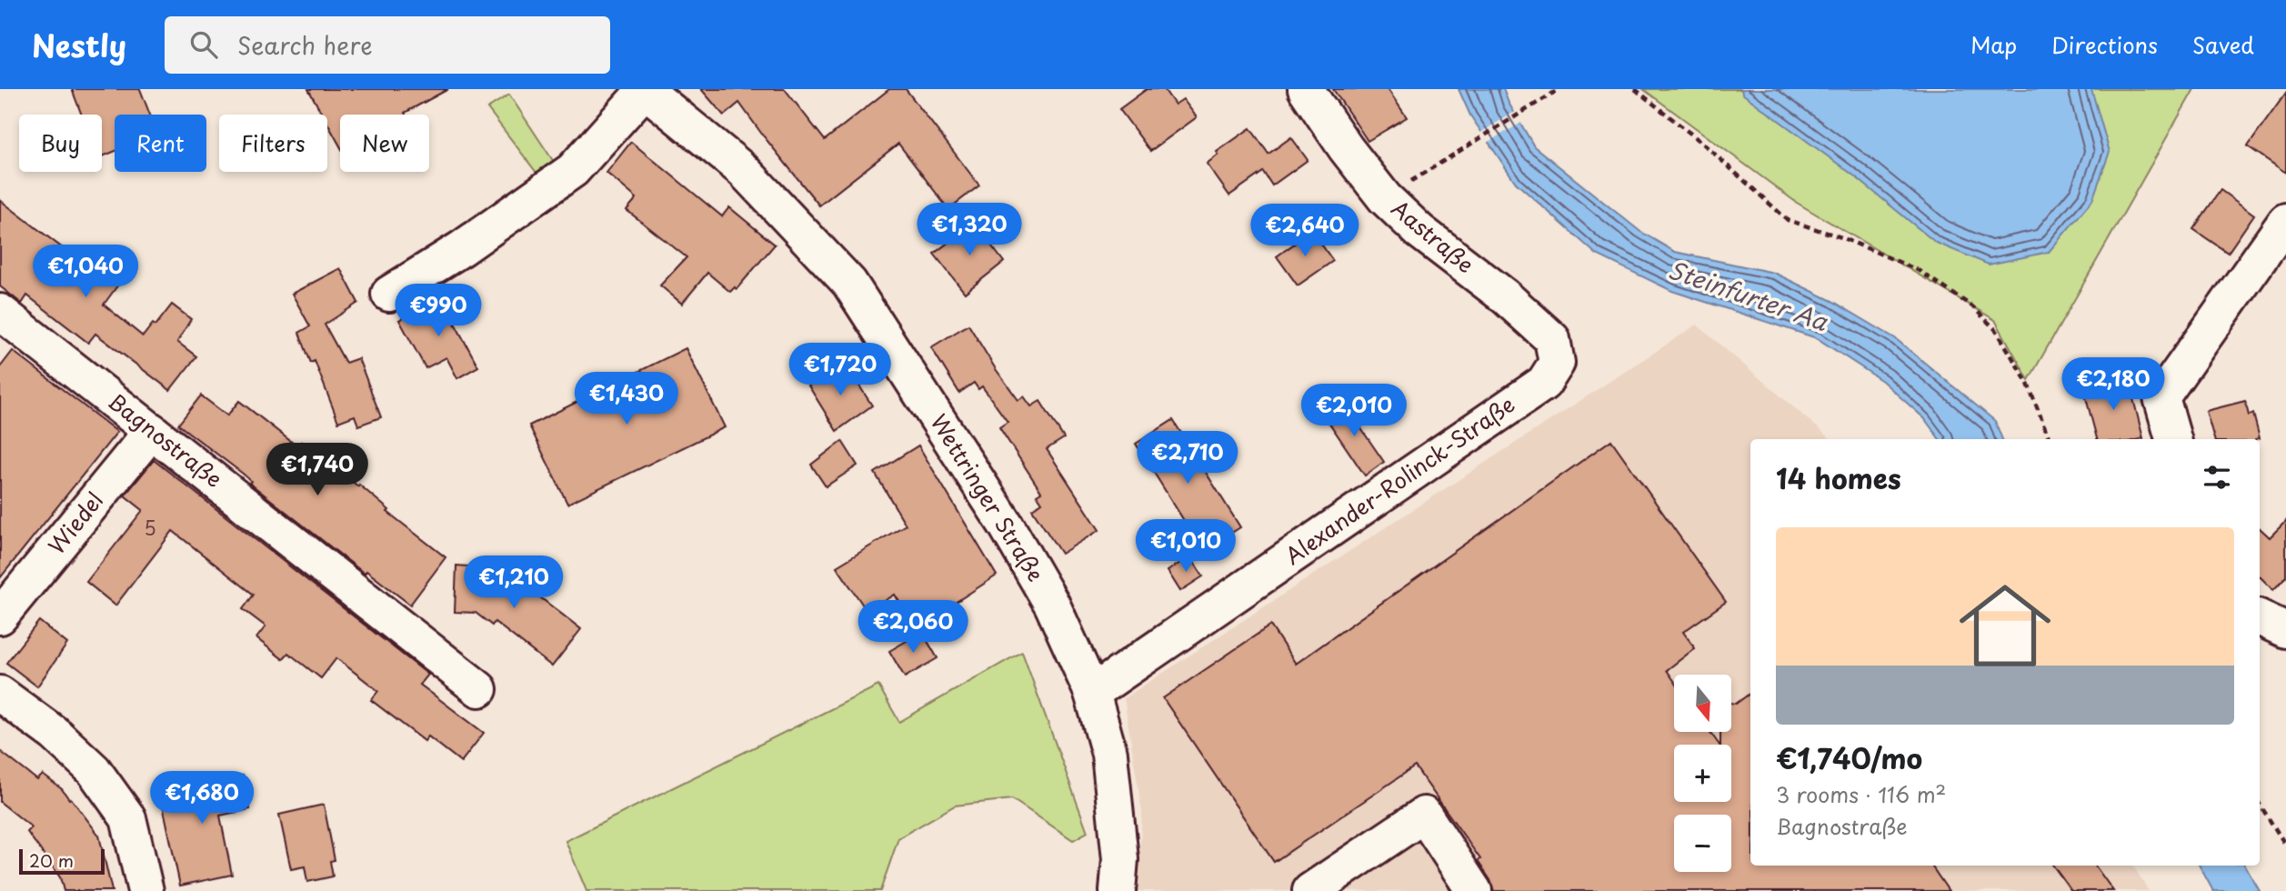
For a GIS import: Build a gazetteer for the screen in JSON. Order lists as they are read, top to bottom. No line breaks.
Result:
{"streets":{"street":["Aastraße","Bagnostraße","Alexander-Rolinck-Straße","Wettringer Straße","Wiedel"]},"crossings":[["Aastraße","Alexander-Rolinck-Straße"],["Bagnostraße","Wiedel"],["Alexander-Rolinck-Straße","Wettringer Straße"]],"water":["Steinfurter Aa"],"house_numbers":["5"],"scale_bar":"20 m","north":"bottom","page":{"header":"Nestly","search":"Search here","nav":["Map","Directions","Saved"],"chip":["Buy","Rent","Filters","New"],"price":["€1,320","€2,640","€1,040","€990","€1,720","€2,180","€1,430","€2,010","€2,710","€1,740","€1,010","€1,210","€2,060","€1,680"],"heading":"14 homes","list":[{"name":"€1,740/mo","note":"3 rooms · 116 m² · Bagnostraße"}],"map_buttons":["+","−"],"scale":"20 m"}}
